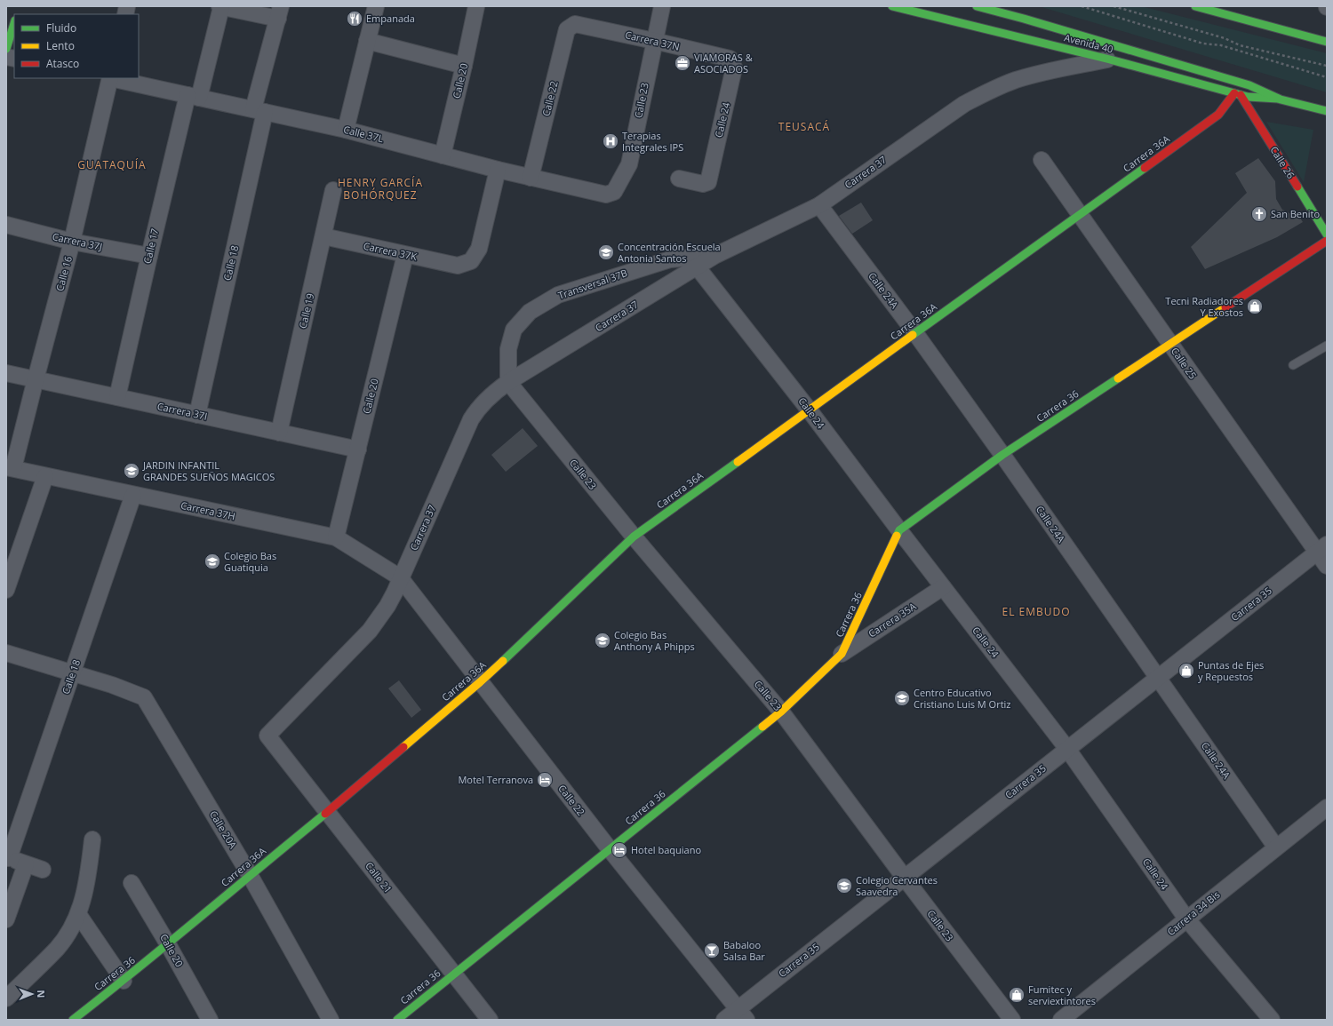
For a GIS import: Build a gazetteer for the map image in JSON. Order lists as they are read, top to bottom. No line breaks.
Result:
{"streets":{"main road":["Avenida 40","Carrera 36A","Calle 26","Carrera 36"],"street":["Carrera 37N","Calle 20","Calle 22","Calle 23","Calle 24","Calle 37L","Carrera 37","Carrera 37J","Calle 17","Carrera 37K","Calle 18","Calle 16","Transversal 37B","Calle 24A","Calle 19","Calle 25","Carrera 37I","Carrera 37H","Carrera 35","Carrera 35A","Calle 20A","Calle 21","Carrera 34 Bis"]},"crossings":[["Carrera 37N","Calle 22"],["Carrera 37N","Calle 23"],["Carrera 37N","Calle 24"],["Avenida 40","Carrera 36A"],["Avenida 40","Calle 26"],["Avenida 40","Carrera 37"],["Calle 20","Calle 37L"],["Calle 20","Carrera 36A"],["Calle 20","Carrera 37K"],["Calle 20","Carrera 36"],["Calle 20","Carrera 37I"],["Calle 20","Carrera 37H"],["Calle 22","Calle 37L"],["Calle 22","Carrera 36A"],["Calle 22","Carrera 37"],["Calle 22","Carrera 36"],["Calle 22","Carrera 37H"],["Calle 22","Carrera 35"],["Calle 23","Calle 37L"],["Calle 23","Carrera 36A"],["Calle 23","Carrera 37"],["Calle 23","Transversal 37B"],["Calle 23","Carrera 36"],["Calle 23","Carrera 35"],["Calle 24","Carrera 36A"],["Calle 24","Carrera 37"],["Calle 24","Carrera 36"],["Calle 24","Carrera 35"],["Calle 24","Carrera 35A"],["Calle 24","Carrera 34 Bis"],["Calle 37L","Calle 17"],["Calle 37L","Carrera 37K"],["Calle 37L","Calle 18"],["Calle 37L","Calle 16"],["Carrera 36A","Calle 26"],["Carrera 36A","Calle 24A"],["Carrera 36A","Calle 25"],["Carrera 36A","Carrera 36"],["Carrera 36A","Calle 20A"],["Carrera 36A","Calle 21"],["Carrera 37","Transversal 37B"],["Carrera 37","Calle 24A"],["Carrera 37","Carrera 37H"],["Carrera 37","Calle 21"],["Carrera 37J","Calle 17"],["Carrera 37J","Calle 16"],["Calle 17","Carrera 37I"],["Carrera 37K","Calle 19"],["Calle 18","Carrera 37I"],["Calle 18","Carrera 37H"],["Calle 18","Calle 20A"],["Calle 16","Carrera 37I"],["Calle 16","Carrera 37H"],["Calle 24A","Carrera 36"],["Calle 24A","Carrera 35"],["Calle 24A","Carrera 34 Bis"],["Calle 19","Carrera 37I"],["Calle 25","Carrera 36"],["Calle 25","Carrera 35"],["Carrera 36","Carrera 35A"],["Carrera 36","Calle 21"]],"districts":["TEUSACÁ","GUATAQUÍA","HENRY GARCÍA BOHÓRQUEZ","EL EMBUDO"],"places":{"restaurant":["Empanada"],"office":["VIAMORAS & ASOCIADOS"],"hospital":["Terapias Integrales IPS"],"church":["San Benito"],"school or university":["Concentración Escuela Antonia Santos","JARDIN INFANTIL GRANDES SUEÑOS MAGICOS","Colegio Bas Guatiquia","Colegio Bas Anthony A Phipps","Centro Educativo Cristiano Luis M Ortiz","Colegio Cervantes Saavedra"],"shop":["Tecni Radiadores Y Exostos","Puntas de Ejes y Repuestos","Fumitec y serviextintores"],"hotel":["Motel Terranova","Hotel baquiano"],"bar":["Babaloo Salsa Bar"]},"legend":["Fluido","Lento","Atasco"],"north":"right"}
